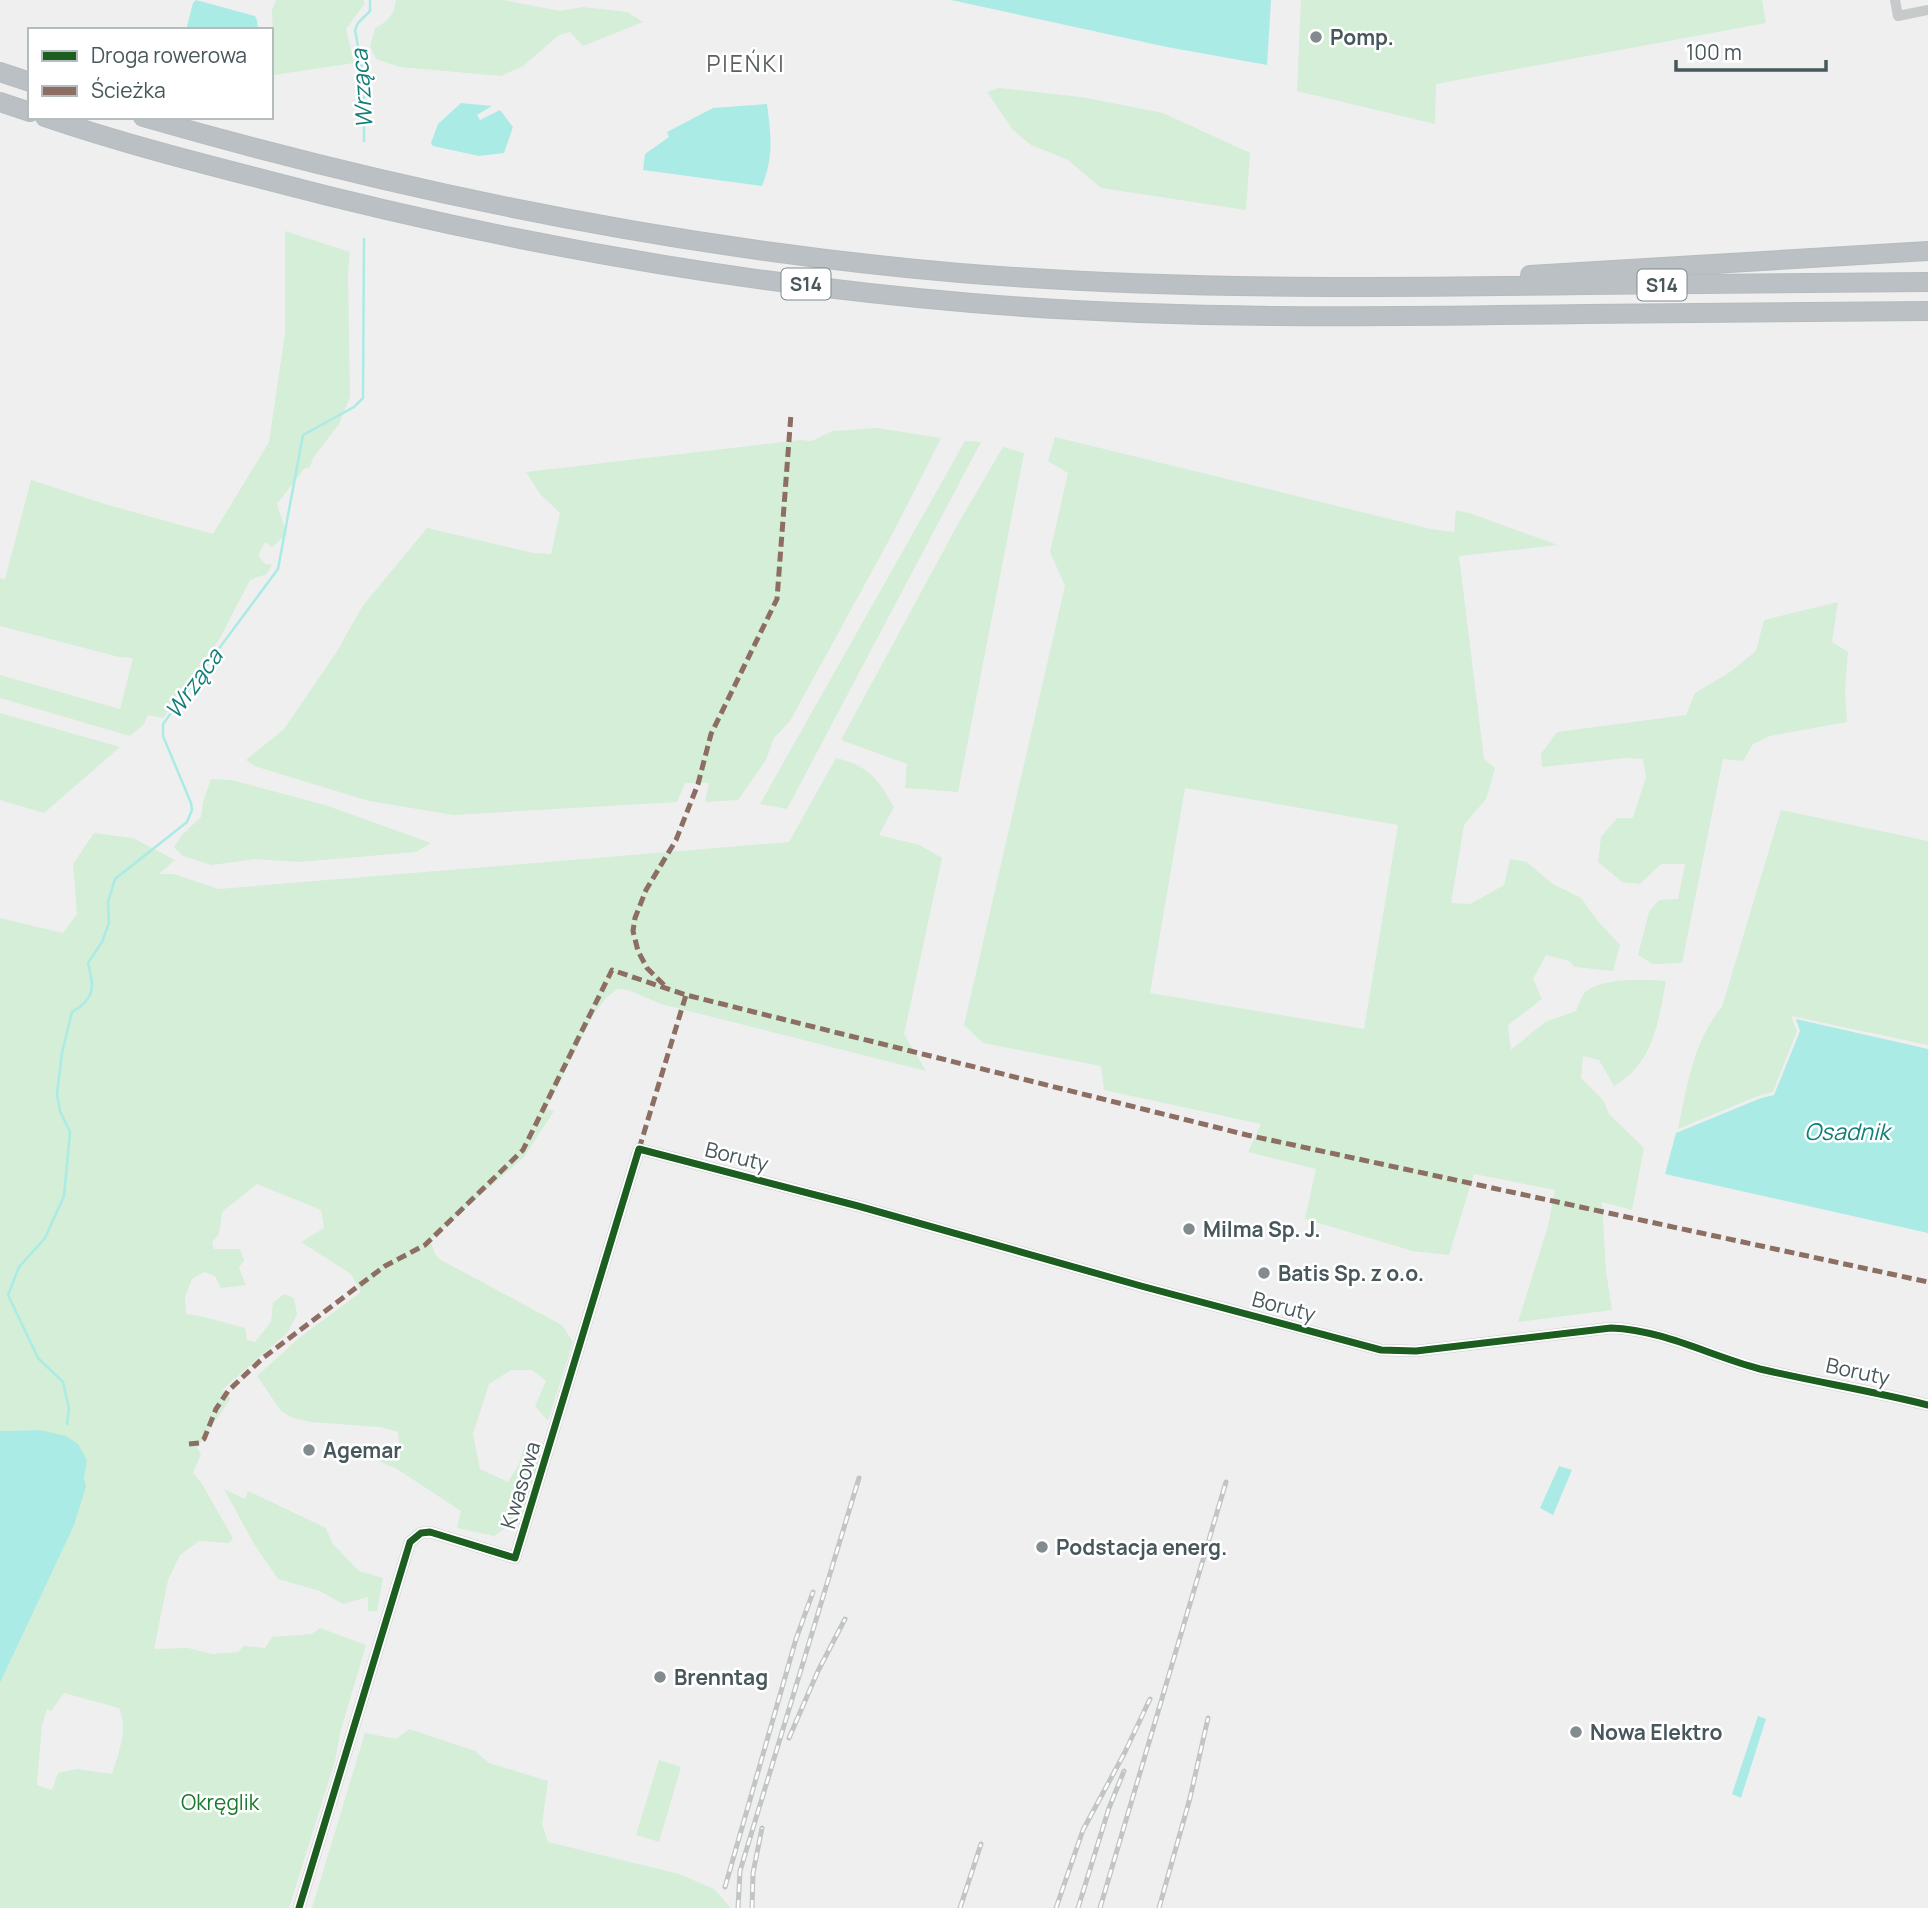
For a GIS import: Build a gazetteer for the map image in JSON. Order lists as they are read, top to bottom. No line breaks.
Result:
{"streets":{"highway":["S14"],"street":["Boruty","Kwasowa"]},"crossings":[["Boruty","Kwasowa"]],"districts":["PIEŃKI"],"water":["Wrząca","Osadnik"],"parks":["Okręglik"],"places":["Pomp.","Milma Sp. J.","Batis Sp. z o.o.","Agemar","Podstacja energ.","Brenntag","Nowa Elektro"],"legend":["Droga rowerowa","Ścieżka"],"scale_bar":"100 m"}
